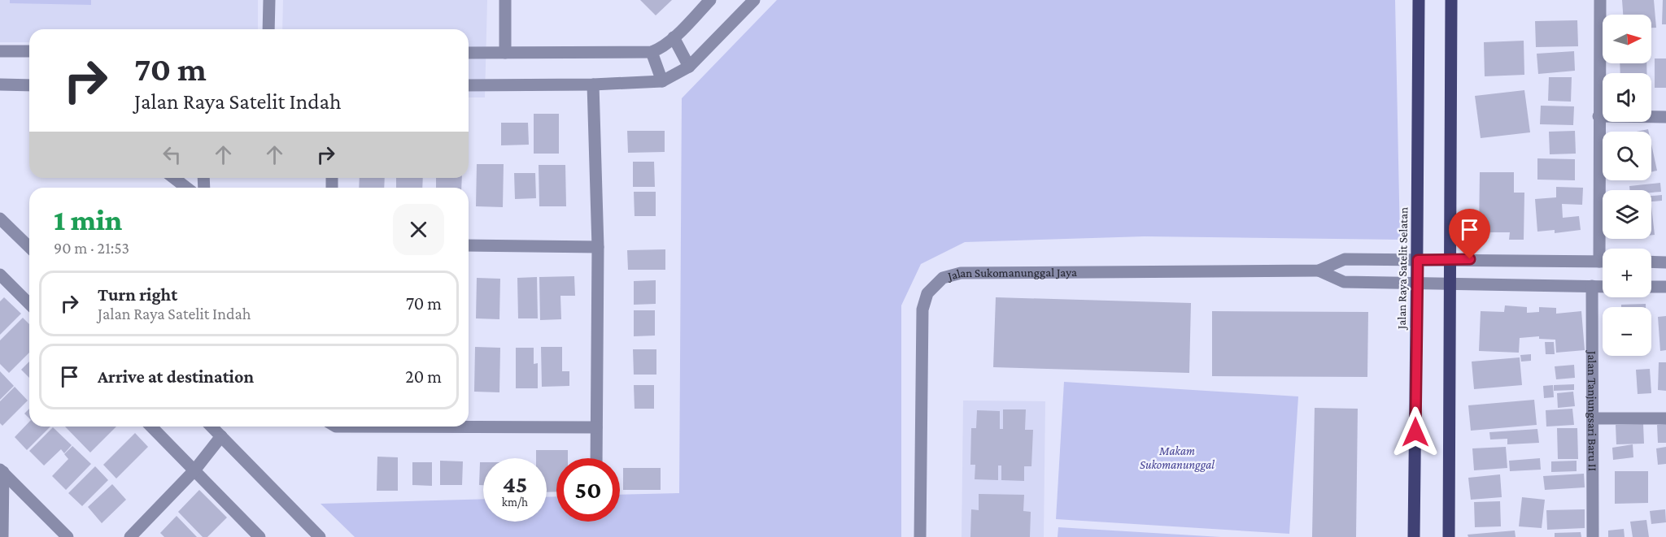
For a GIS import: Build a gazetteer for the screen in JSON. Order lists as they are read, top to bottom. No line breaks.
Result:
{"streets":{"main road":["Jalan Raya Satelit Selatan"],"street":["Jalan Sukomanunggal Jaya","Jalan Tanjungsari Baru II"]},"crossings":[["Jalan Raya Satelit Selatan","Jalan Sukomanunggal Jaya"],["Jalan Sukomanunggal Jaya","Jalan Tanjungsari Baru II"]],"parks":["Makam Sukomanunggal"],"north":"right","page":{"map_buttons":["+","−"],"turn":["70 m","Jalan Raya Satelit Indah"],"heading":["1 min","90 m · 21:53"],"list":[{"name":"Turn right","note":"Jalan Raya Satelit Indah","value":"70 m"},{"name":"Arrive at destination","value":"20 m"}],"speed":"45 km/h","limit":"50"}}
